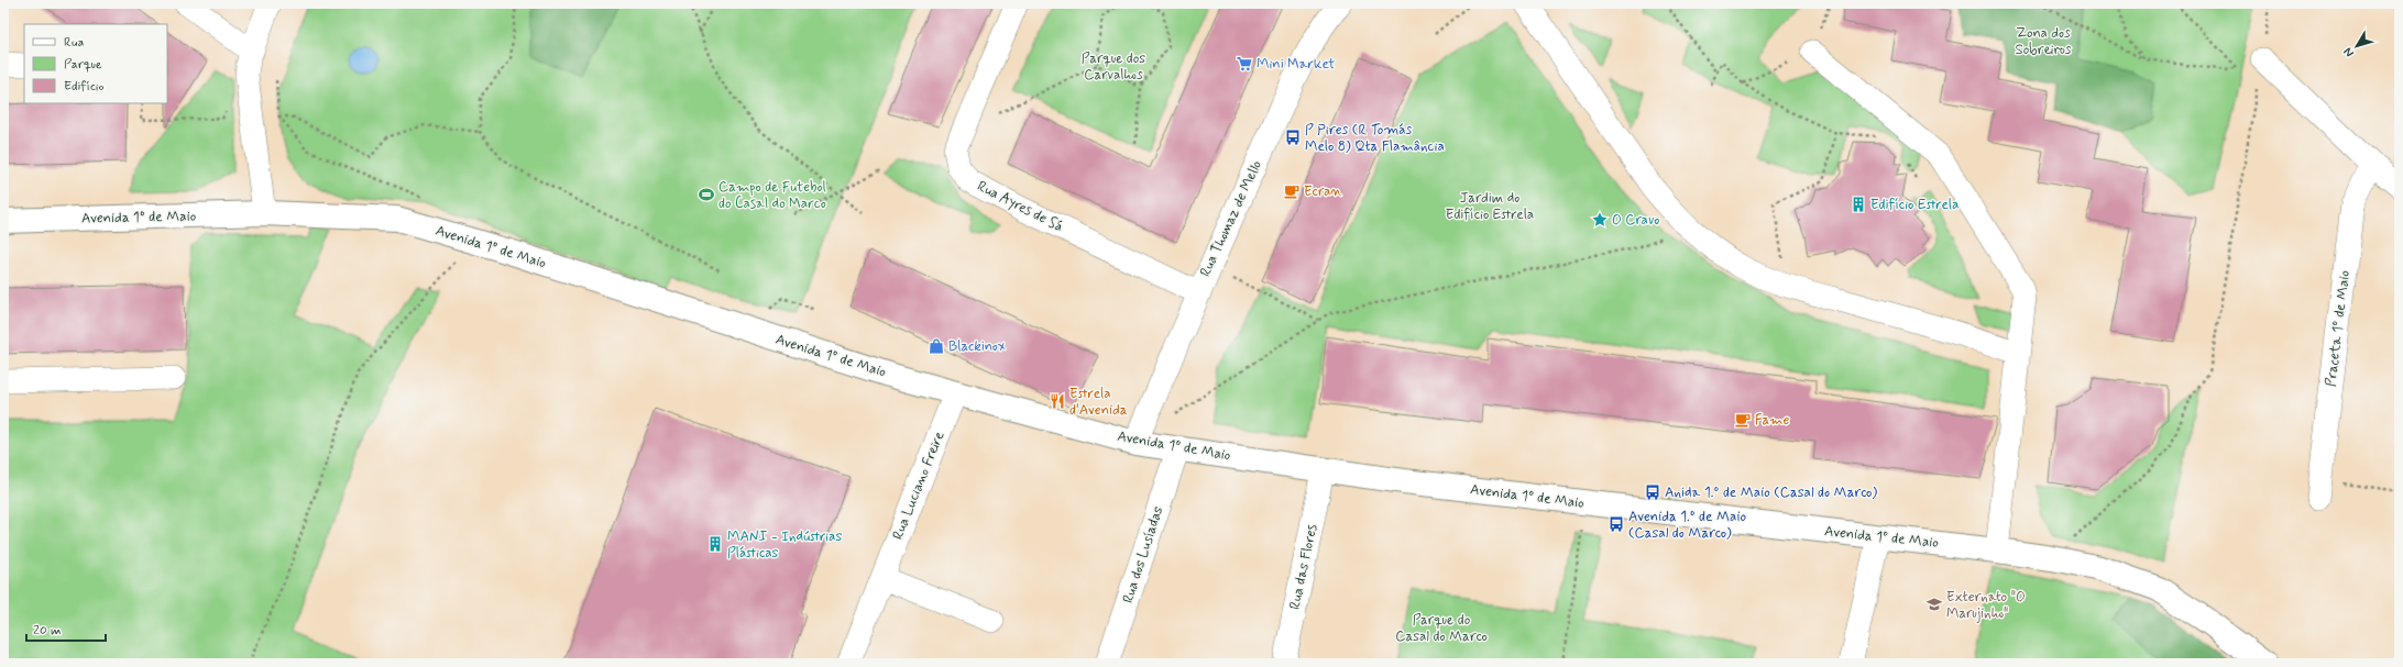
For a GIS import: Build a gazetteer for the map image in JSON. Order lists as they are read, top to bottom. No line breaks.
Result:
{"streets":{"street":["Rua Ayres de Sá","Avenida 1º de Maio","Rua Thomaz de Mello","Praceta 1º de Maio","Rua Luciano Freire","Rua dos Lusíadas","Rua das Flores"]},"crossings":[["Rua Ayres de Sá","Rua Thomaz de Mello"],["Avenida 1º de Maio","Rua Thomaz de Mello"],["Avenida 1º de Maio","Rua Luciano Freire"],["Avenida 1º de Maio","Rua dos Lusíadas"],["Avenida 1º de Maio","Rua das Flores"]],"parks":["Zona dos Sobreiros","Parque dos Carvalhos","Jardim do Edifício Estrela","Parque do Casal do Marco"],"places":{"supermarket":["Mini Market"],"bus stop":["P Pires (R Tomás Melo 8) Qta Flamância","Anida 1.º de Maio (Casal do Marco)","Avenida 1.º de Maio (Casal do Marco)"],"cafe":["Ecran","Fame"],"sports":["Campo de Futebol do Casal do Marco"],"building":["Edifício Estrela","MANI - Indústrias Plásticas"],"place":["O Cravo"],"shop":["Blackinox"],"restaurant":["Estrela d'Avenida"],"school or university":["Externato \"O Marujinho\""]},"legend":["Rua","Parque","Edifício"],"scale_bar":"20 m","north":"bottom left"}
